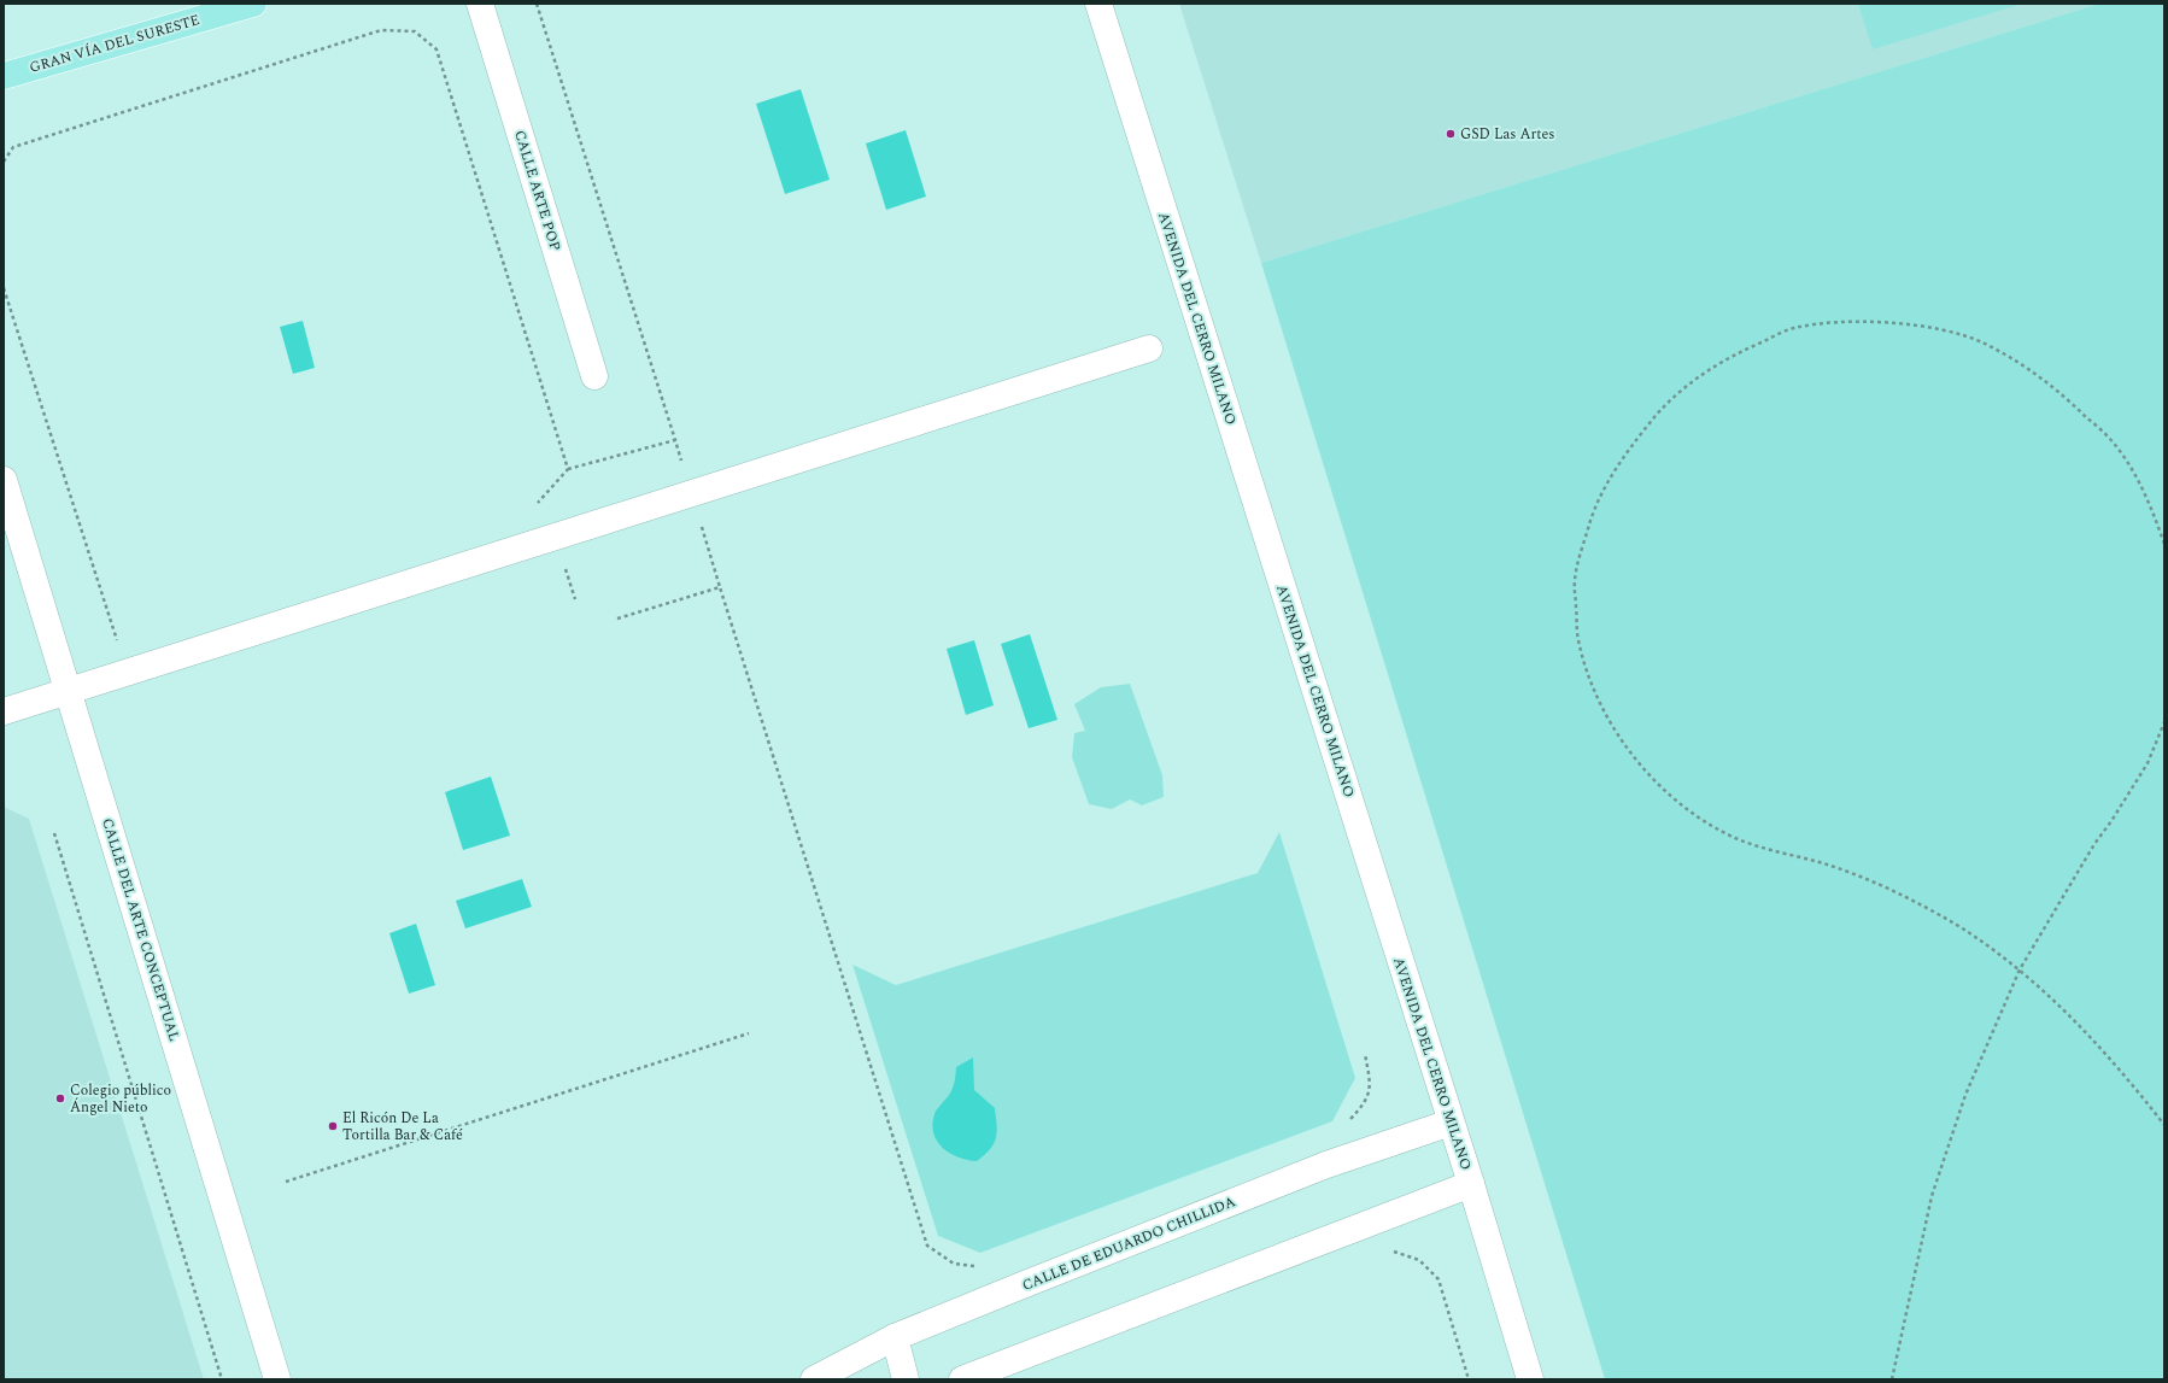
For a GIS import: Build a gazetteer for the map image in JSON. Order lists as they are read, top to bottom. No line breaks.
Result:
{"streets":{"main road":["GRAN VÍA DEL SURESTE"],"street":["CALLE ARTE POP","AVENIDA DEL CERRO MILANO","CALLE DEL ARTE CONCEPTUAL","CALLE DE EDUARDO CHILLIDA"]},"crossings":[["AVENIDA DEL CERRO MILANO","CALLE DE EDUARDO CHILLIDA"]],"places":["GSD Las Artes","Colegio público Ángel Nieto","El Ricón De La Tortilla Bar & Café"]}
